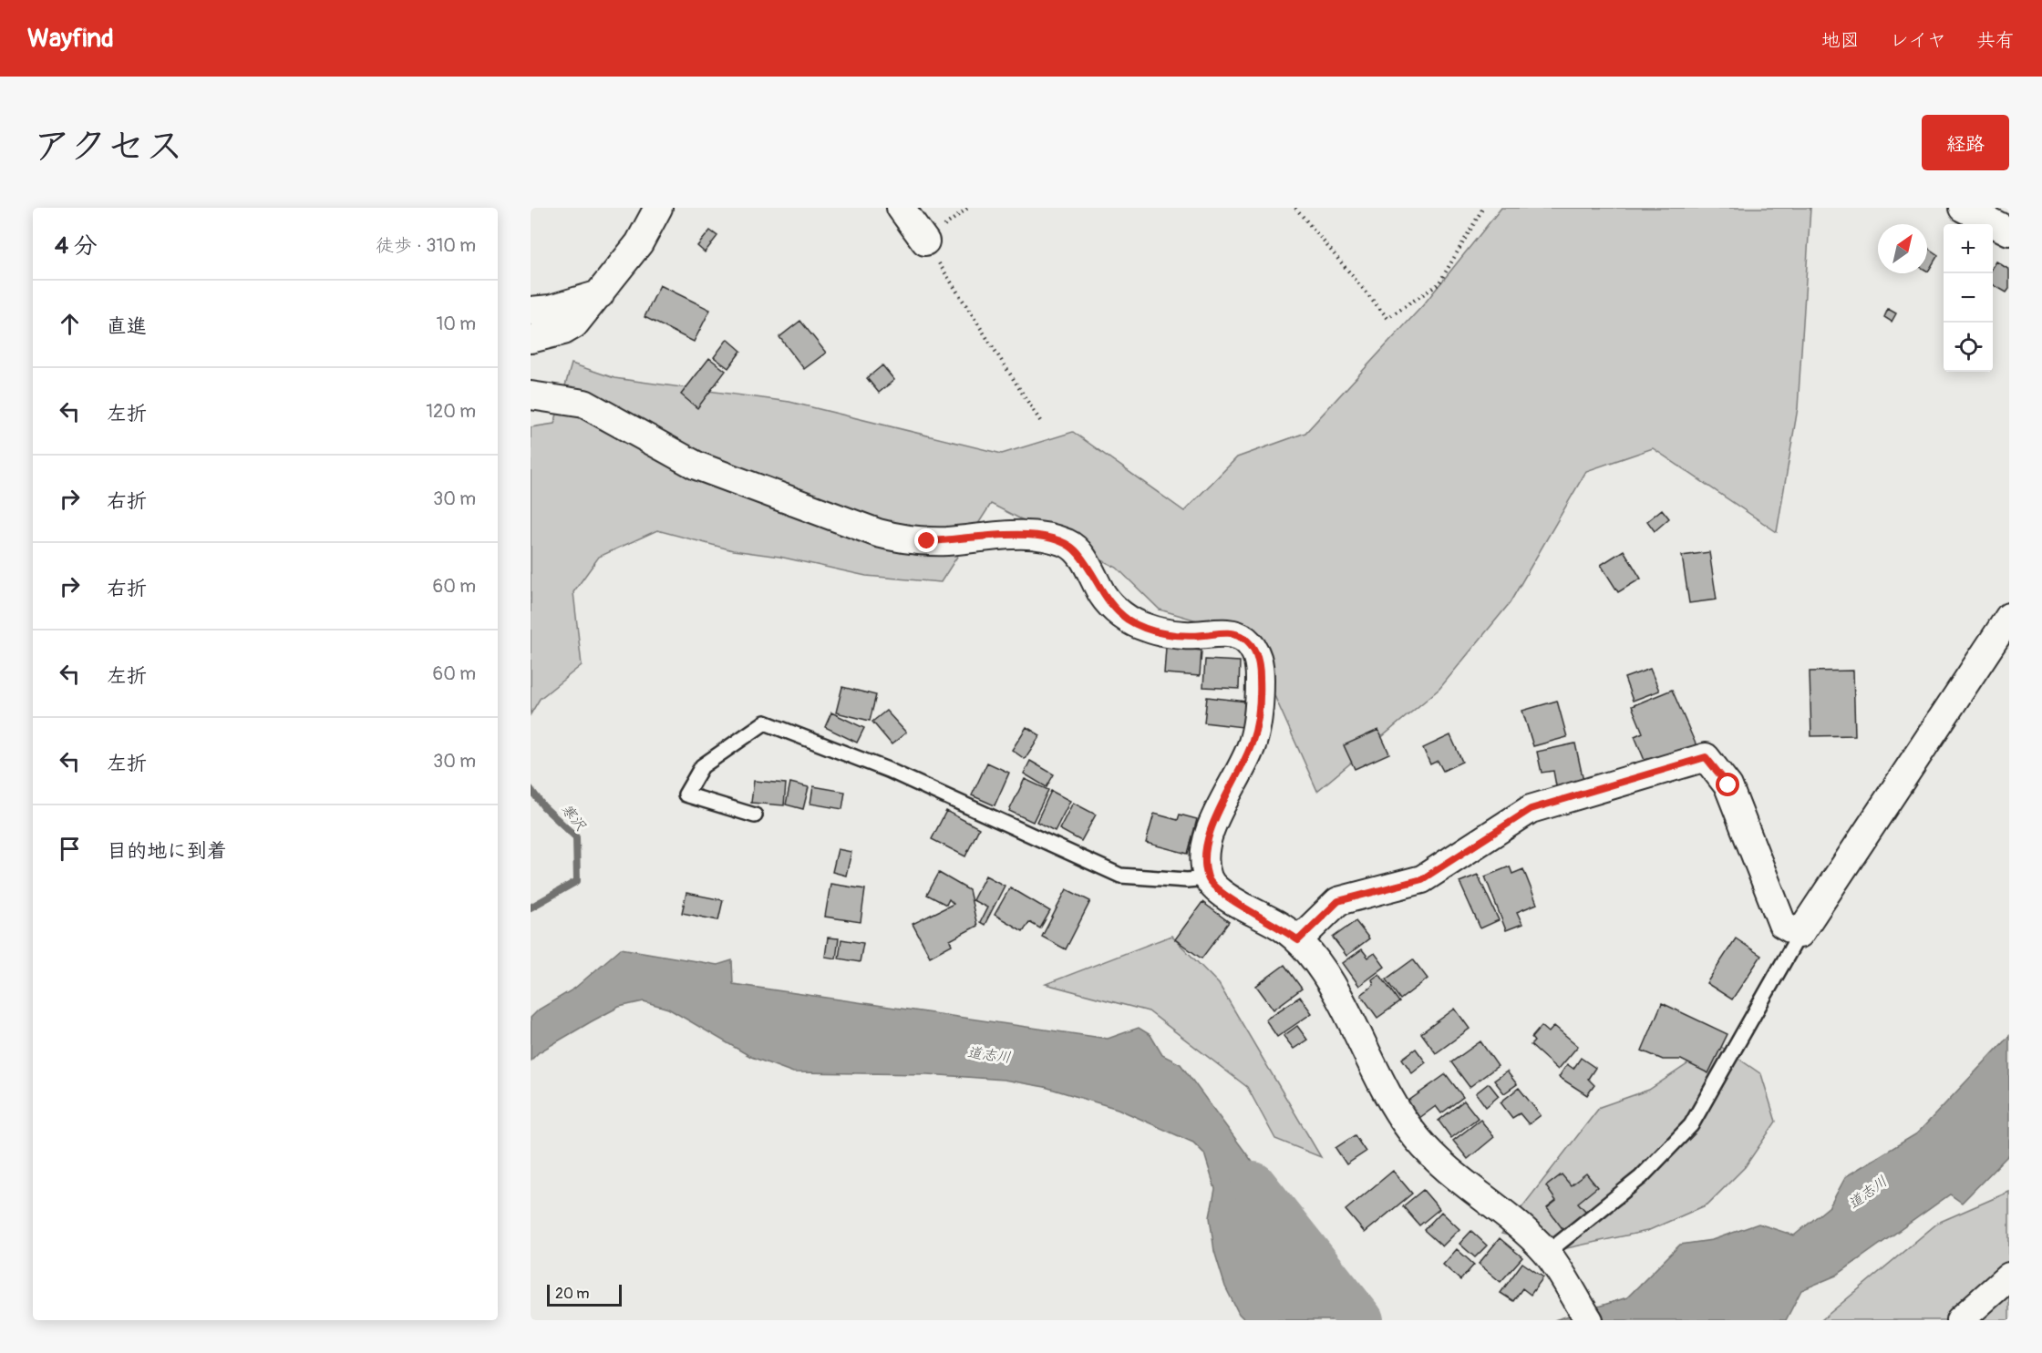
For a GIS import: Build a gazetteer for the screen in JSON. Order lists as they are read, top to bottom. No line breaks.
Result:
{"water":["寒沢","道志川"],"scale_bar":"20 m","north":"top right","page":{"header":"Wayfind","nav":["地図","レイヤ","共有"],"title":"アクセス","buttons":"経路","heading":["4 分","徒歩 · 310 m"],"map_buttons":["+","−"],"list":[["直進","10 m"],["左折","120 m"],["右折","30 m"],["右折","60 m"],["左折","60 m"],["左折","30 m"],"目的地に到着"],"scale":"20 m"}}
